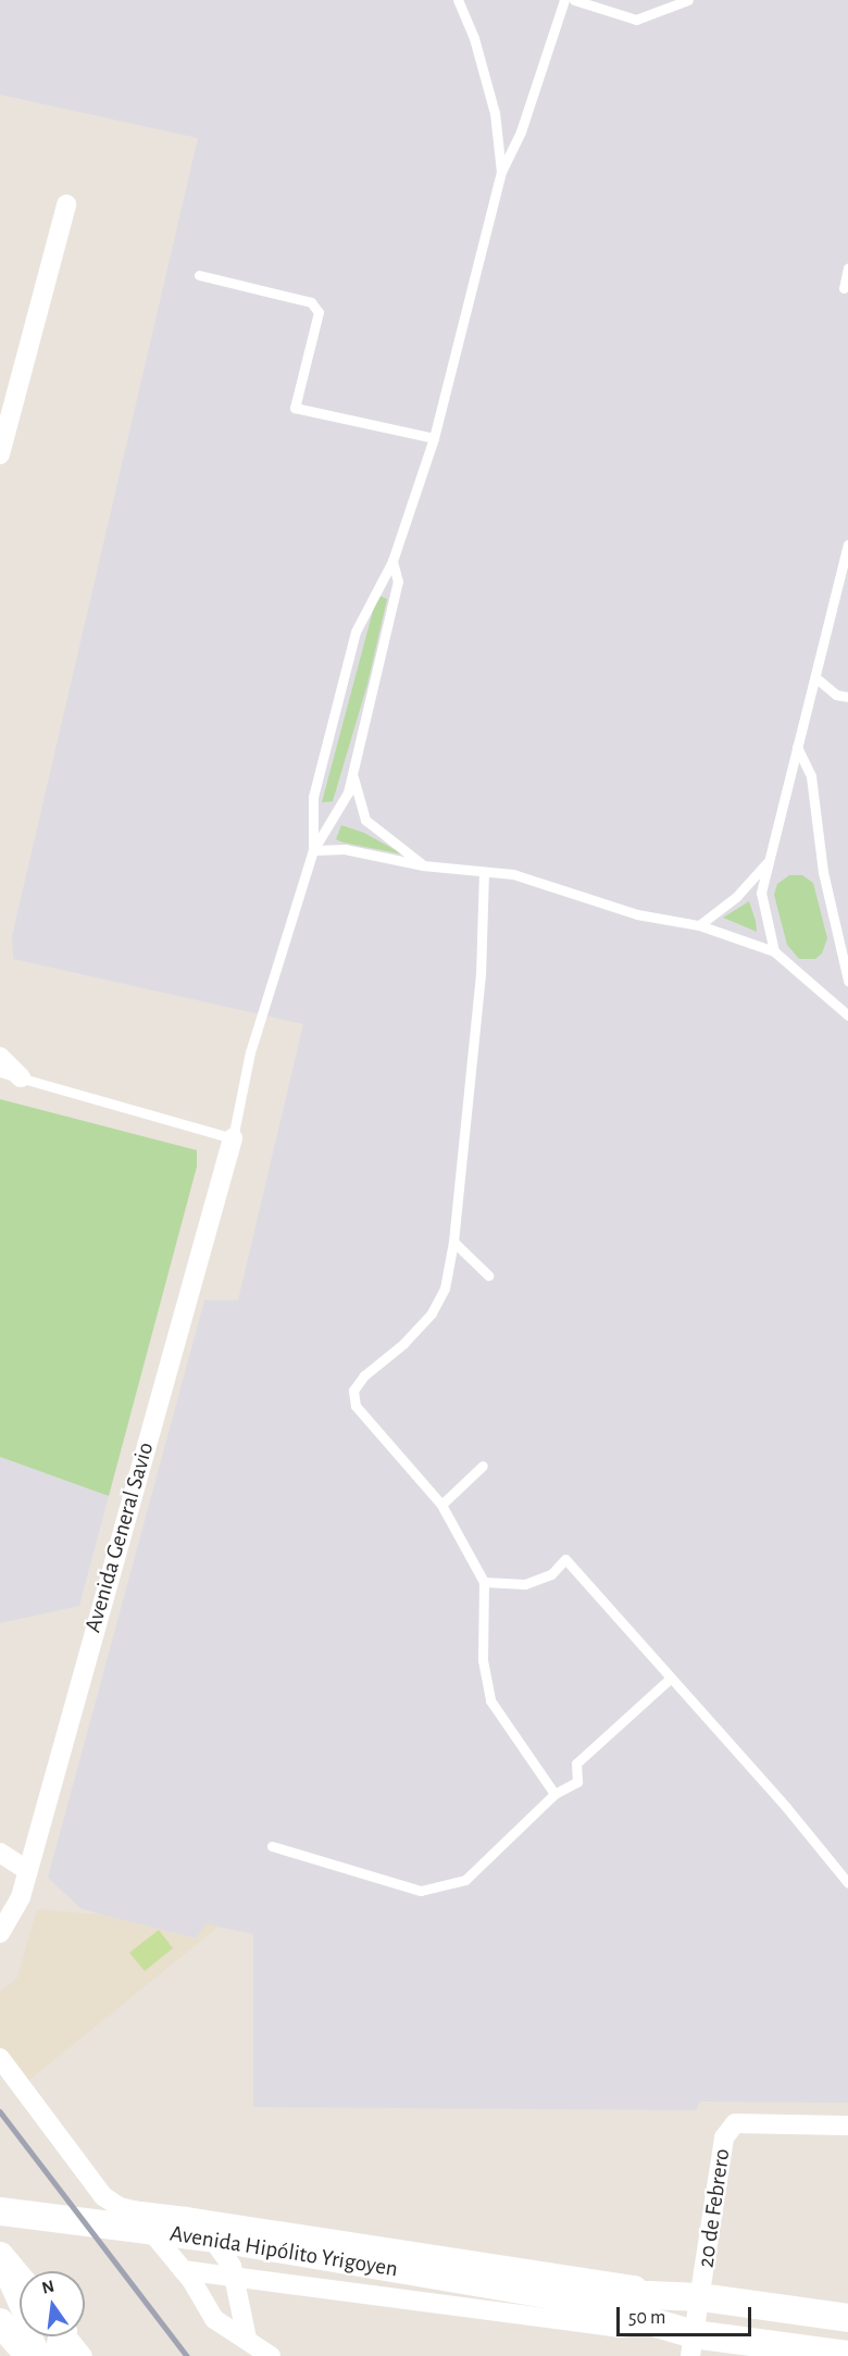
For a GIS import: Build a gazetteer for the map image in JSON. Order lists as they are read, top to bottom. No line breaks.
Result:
{"streets":{"street":["Avenida General Savio","20 de Febrero","Avenida Hipólito Yrigoyen"]},"crossings":[["20 de Febrero","Avenida Hipólito Yrigoyen"]],"scale_bar":"50 m","north":"top"}
